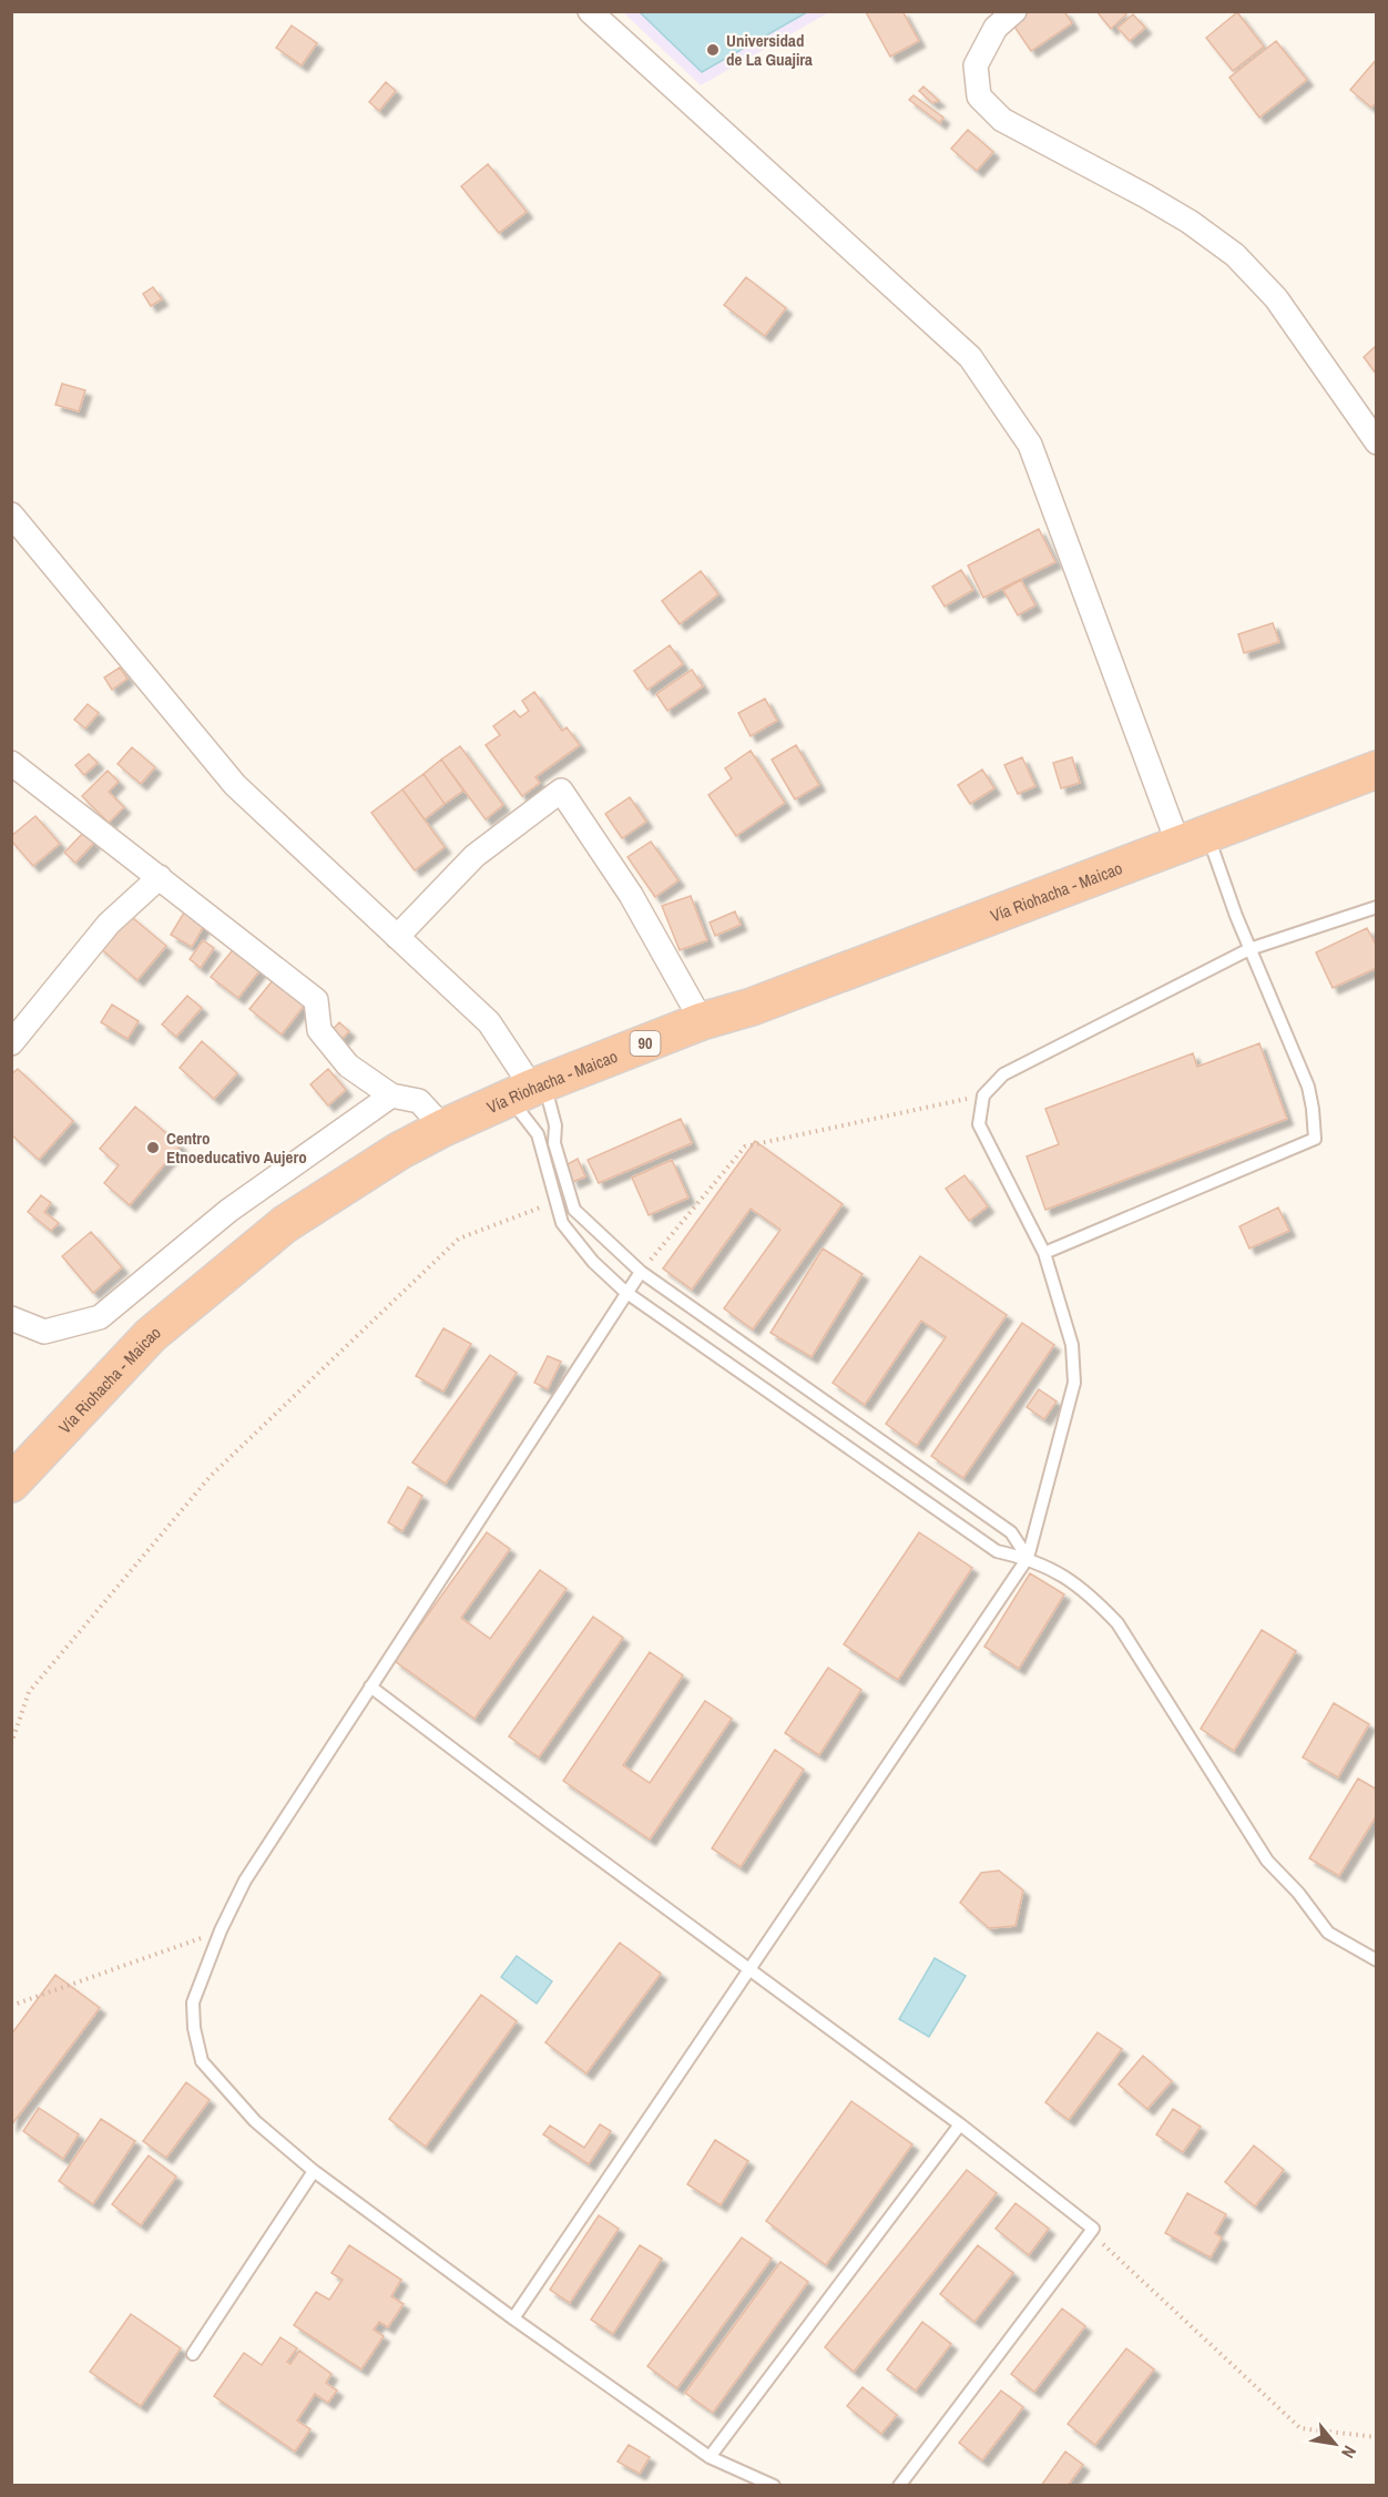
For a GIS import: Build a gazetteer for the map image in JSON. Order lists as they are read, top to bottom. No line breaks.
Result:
{"streets":{"highway":["Vía Riohacha - Maicao","90"]},"places":["Universidad de La Guajira","Centro Etnoeducativo Aujero"],"north":"bottom right"}
